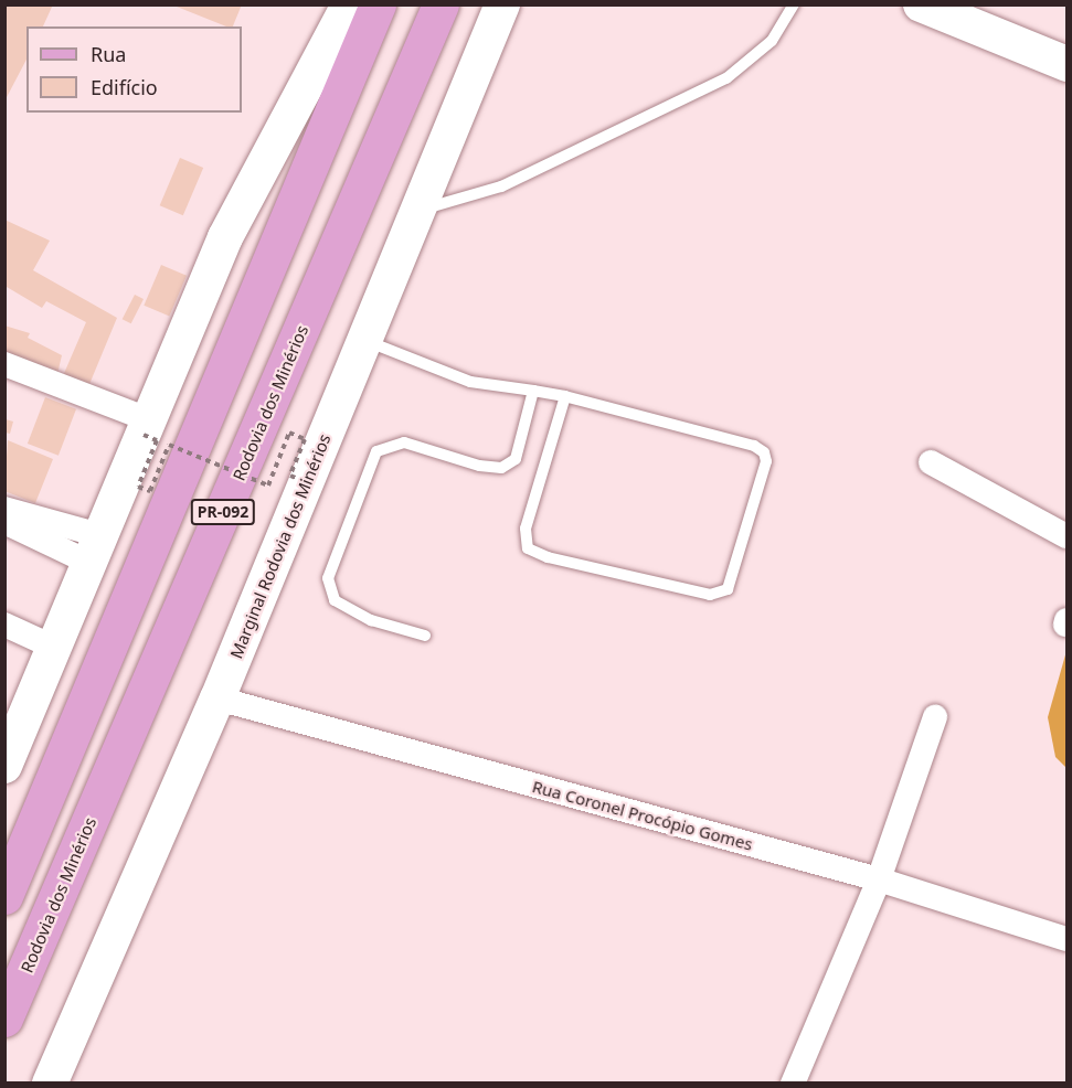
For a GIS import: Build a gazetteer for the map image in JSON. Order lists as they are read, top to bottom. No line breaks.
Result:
{"streets":{"main road":["Rodovia dos Minérios","PR-092","Marginal Rodovia dos Minérios"],"street":["Rua Coronel Procópio Gomes"]},"crossings":[["Marginal Rodovia dos Minérios","Rua Coronel Procópio Gomes"]],"legend":["Rua","Edifício"]}
